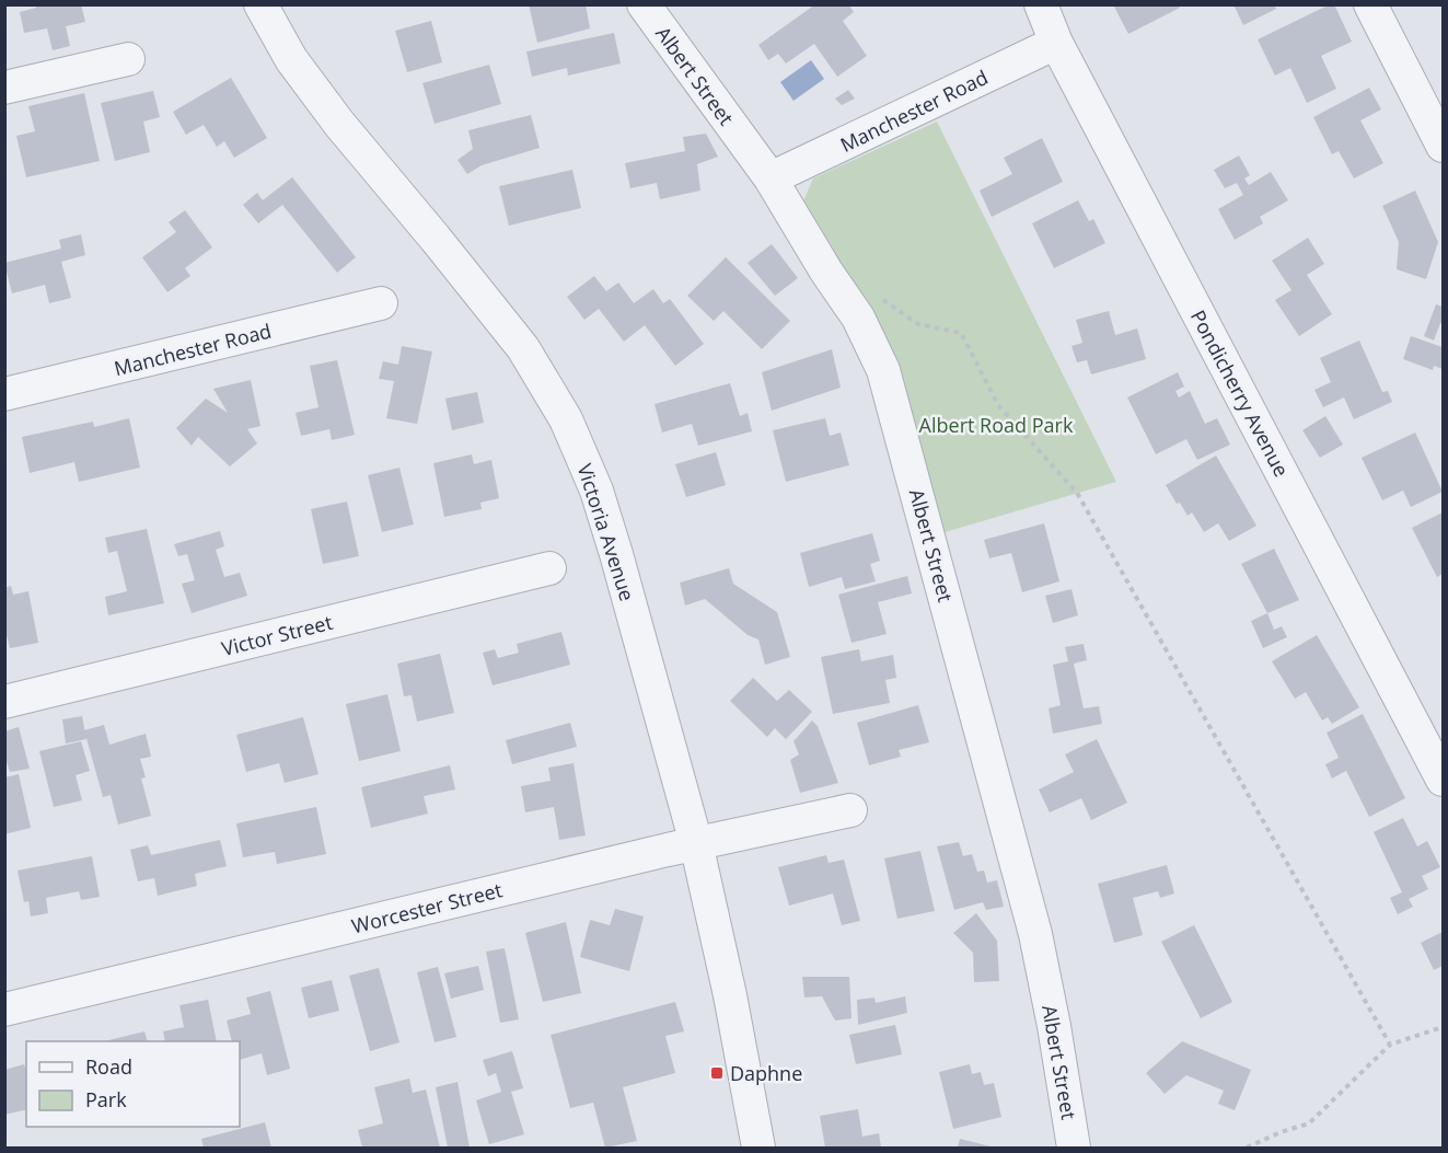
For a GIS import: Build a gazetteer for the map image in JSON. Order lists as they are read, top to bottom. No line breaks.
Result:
{"streets":{"street":["Albert Street","Manchester Road","Pondicherry Avenue","Victoria Avenue","Victor Street","Worcester Street"]},"crossings":[["Albert Street","Manchester Road"],["Manchester Road","Pondicherry Avenue"],["Victoria Avenue","Worcester Street"]],"parks":["Albert Road Park"],"places":{"transit":["Daphne"]},"legend":["Road","Park"]}
